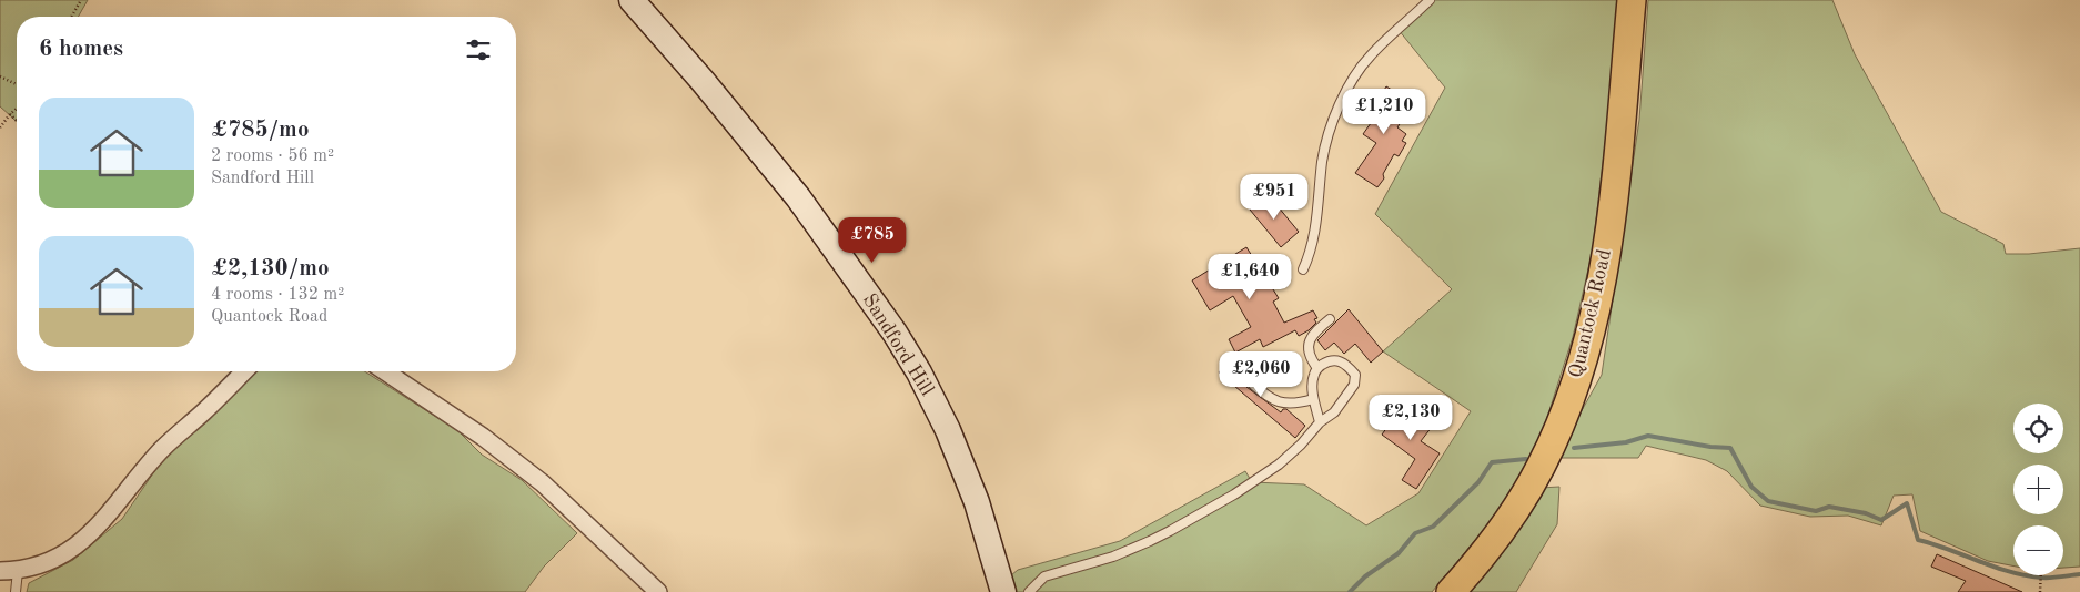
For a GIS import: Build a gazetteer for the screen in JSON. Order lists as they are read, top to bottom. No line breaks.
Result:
{"streets":{"main road":["Quantock Road","Sandford Hill"]},"page":{"heading":"6 homes","list":[{"name":"£785/mo","note":"2 rooms · 56 m² · Sandford Hill"},{"name":"£2,130/mo","note":"4 rooms · 132 m² · Quantock Road"}],"price":["£1,210","£951","£785","£1,640","£2,060","£2,130"],"map_buttons":["+","−"]}}
